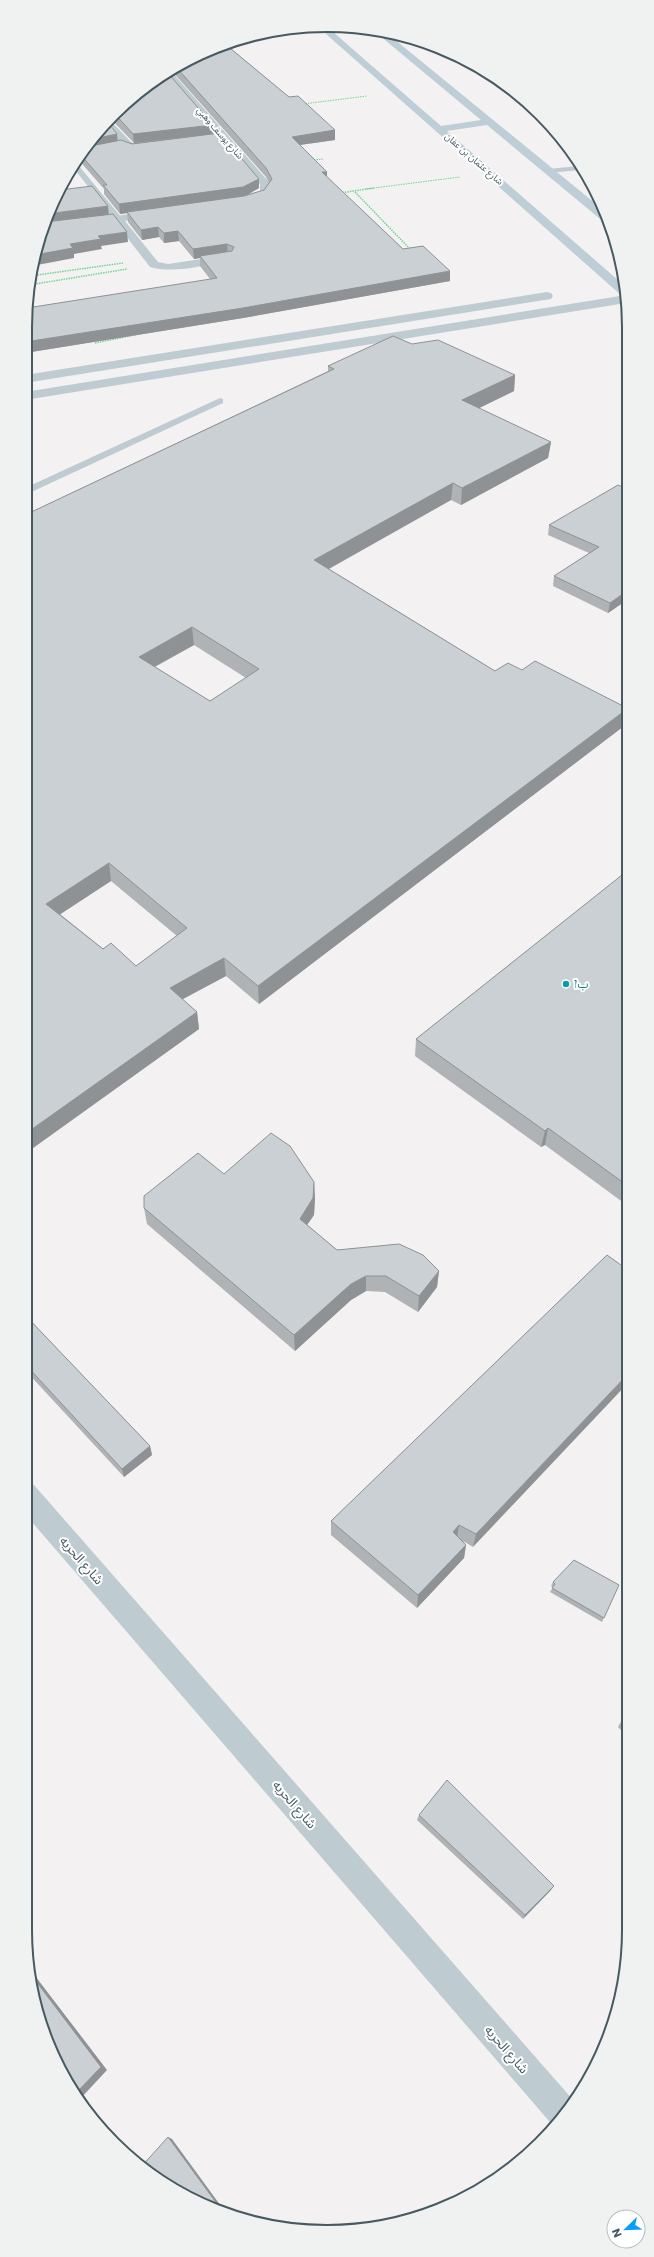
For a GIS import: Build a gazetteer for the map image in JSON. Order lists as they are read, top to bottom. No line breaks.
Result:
{"streets":{"main road":["شارع عثمان بن عفان"],"street":["شارع يوسف وهبي","شارع الحريه"]},"places":["ب1"],"north":"bottom left"}
